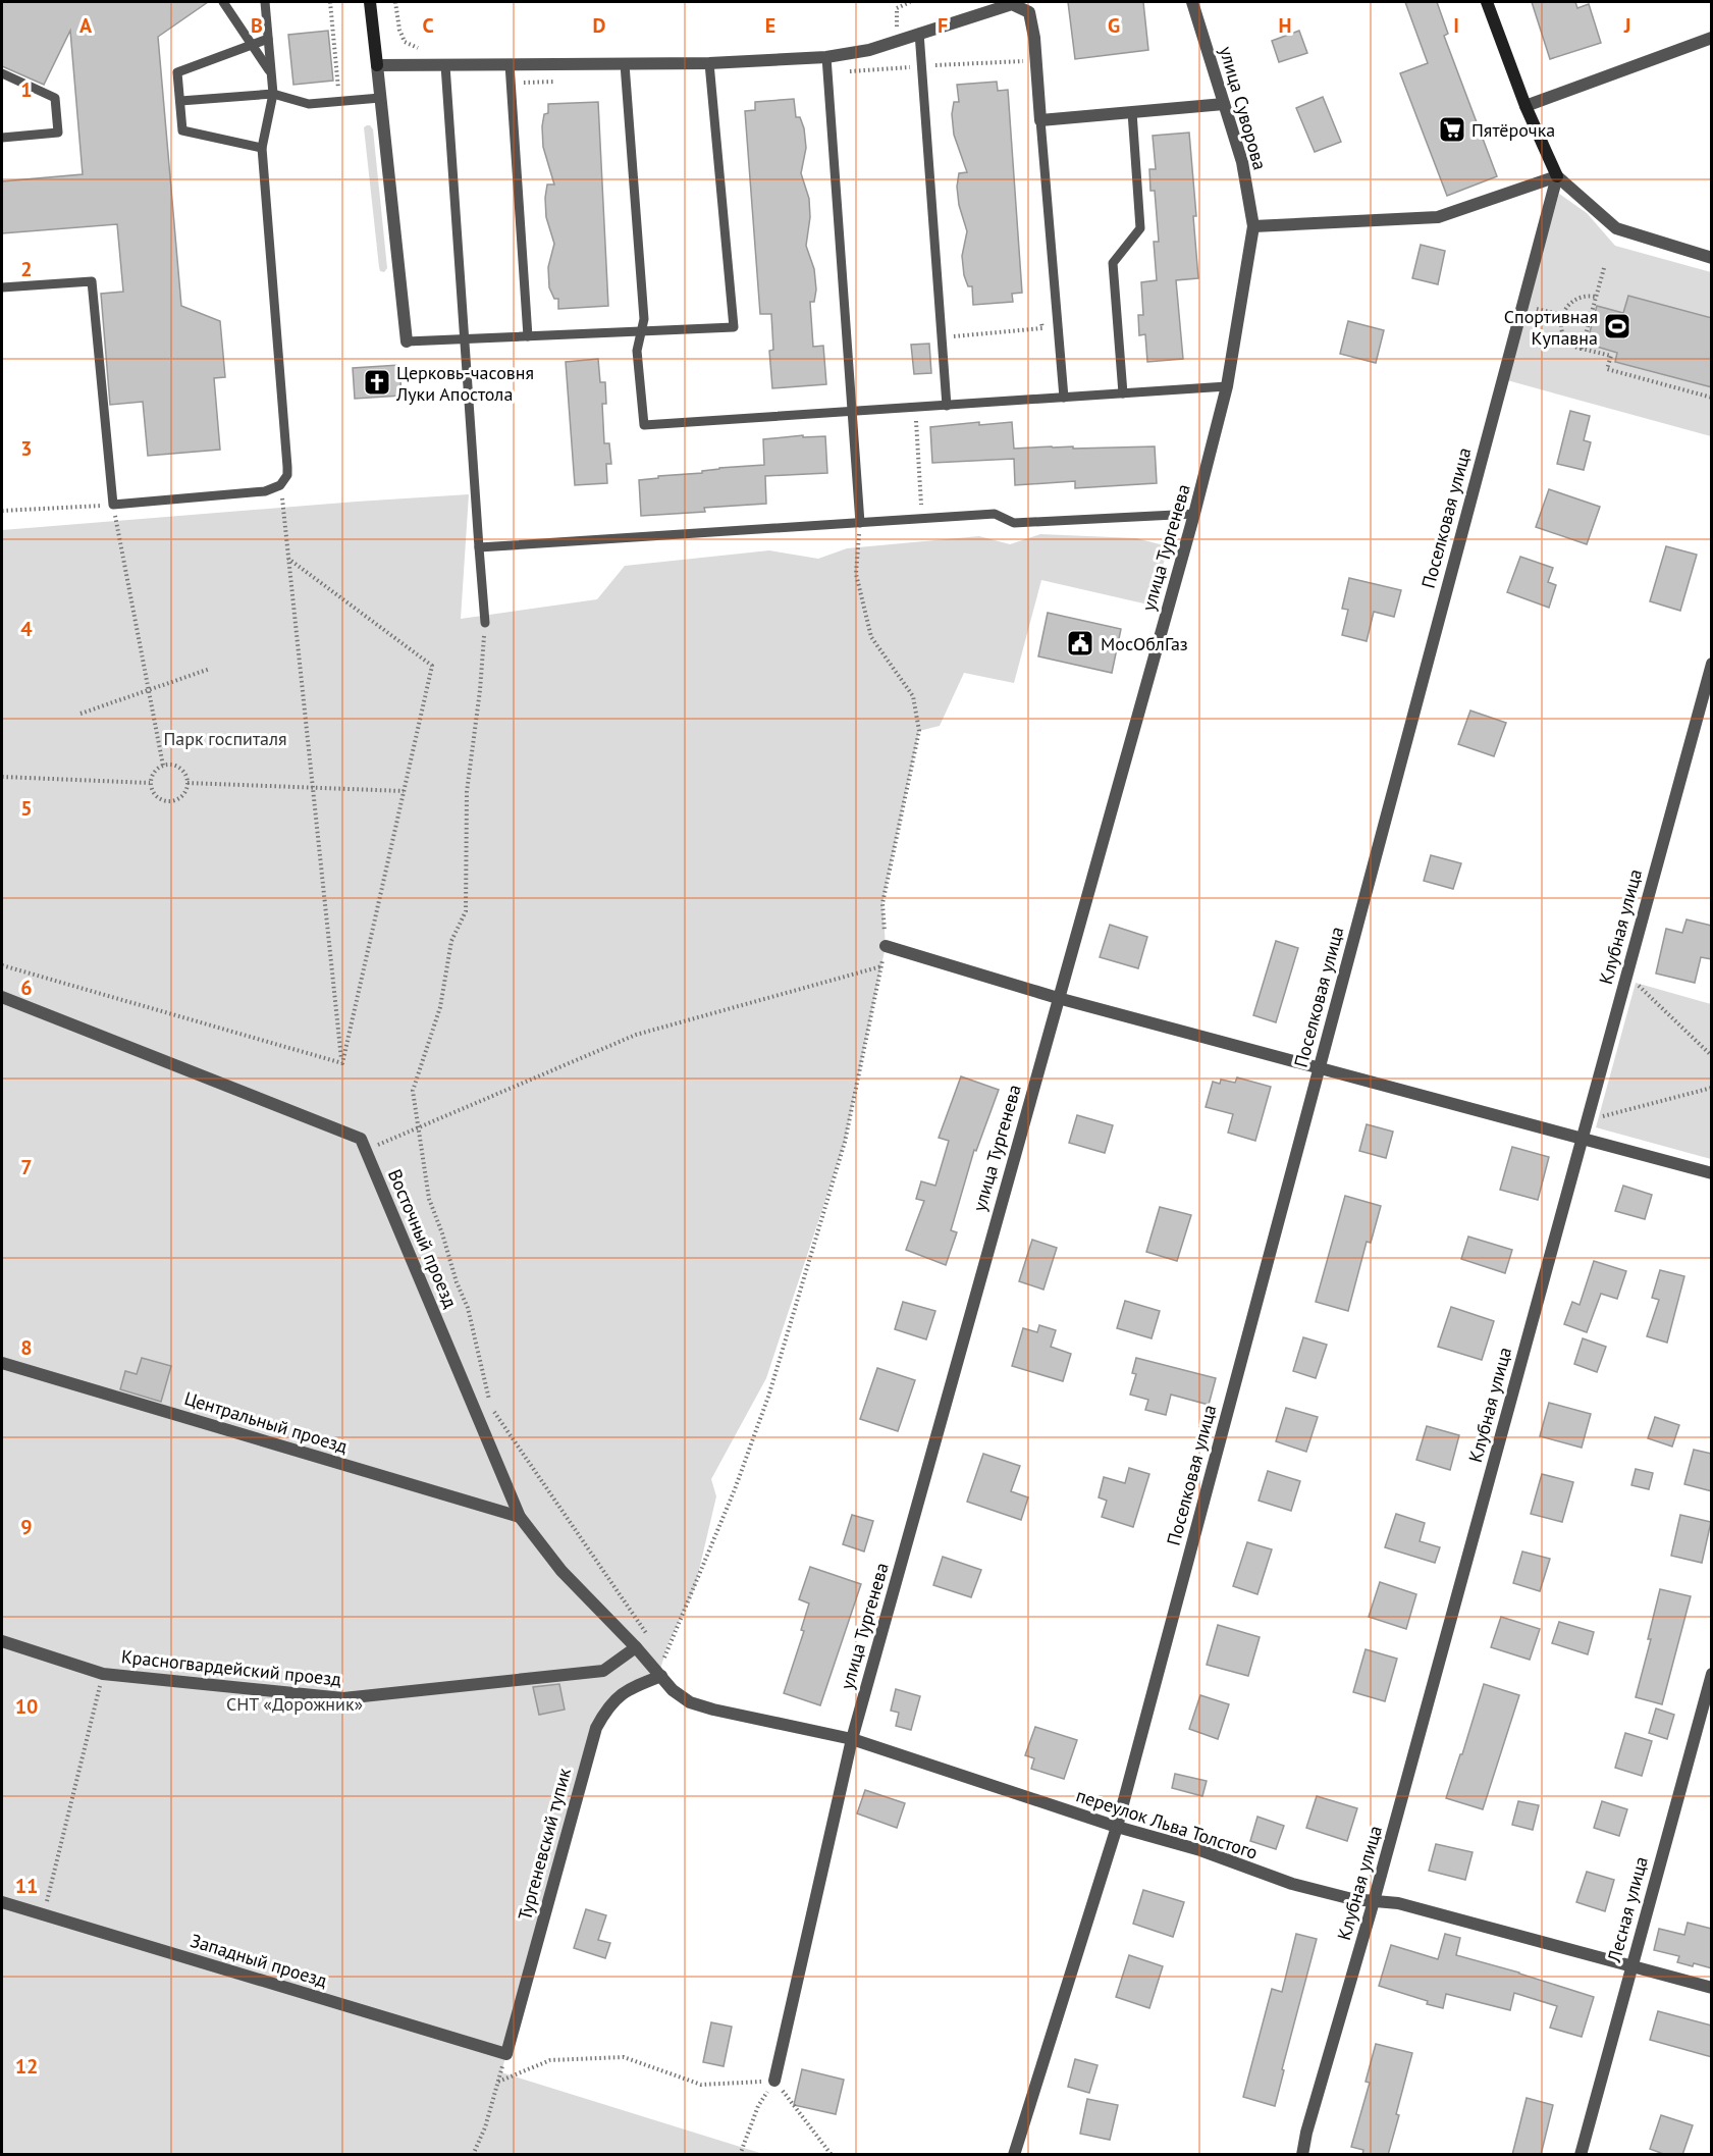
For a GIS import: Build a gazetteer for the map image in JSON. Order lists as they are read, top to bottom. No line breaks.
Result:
{"streets":{"street":["улица Суворова","Поселковая улица","улица Тургенева","Клубная улица","Восточный проезд","Центральный проезд","Красногвардейский проезд","переулок Льва Толстого","Тургеневский тупик","Лесная улица","Западный проезд"]},"crossings":[["улица Суворова","улица Тургенева"],["Поселковая улица","переулок Льва Толстого"],["улица Тургенева","переулок Льва Толстого"],["Клубная улица","переулок Льва Толстого"],["Восточный проезд","Центральный проезд"],["Восточный проезд","Красногвардейский проезд"],["Восточный проезд","переулок Льва Толстого"],["Восточный проезд","Тургеневский тупик"],["переулок Льва Толстого","Тургеневский тупик"],["переулок Льва Толстого","Лесная улица"],["Тургеневский тупик","Западный проезд"]],"parks":["Парк госпиталя","СНТ «Дорожник»"],"places":{"supermarket":["Пятёрочка"],"sports":["Спортивная Купавна"],"church":["Церковь-часовня Луки Апостола"],"public building":["МосОблГаз"]},"grid":{"columns":["A","B","C","D","E","F","G","H","I","J"],"rows":["1","2","3","4","5","6","7","8","9","10","11","12"]}}
